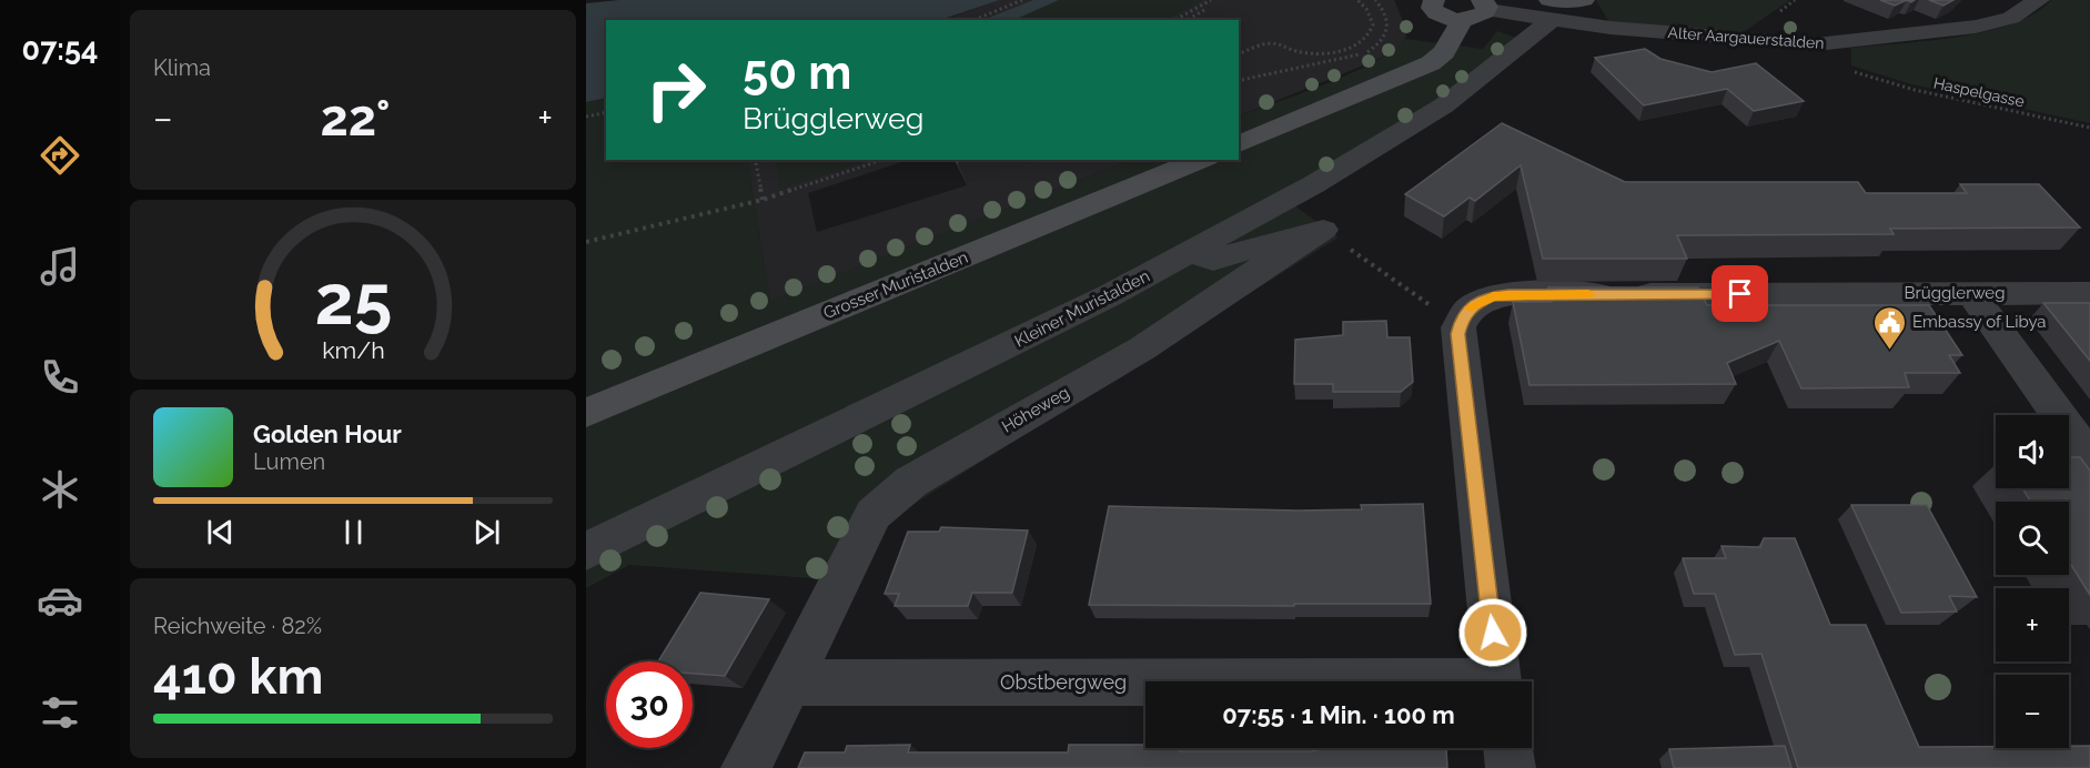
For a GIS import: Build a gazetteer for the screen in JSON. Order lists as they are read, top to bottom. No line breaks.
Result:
{"streets":{"main road":["Grosser Muristalden"],"street":["Alter Aargauerstalden","Brügglerweg","Kleiner Muristalden","Höheweg","Obstbergweg"],"path":["Haspelgasse"]},"crossings":[["Alter Aargauerstalden","Kleiner Muristalden"],["Kleiner Muristalden","Höheweg"],["Höheweg","Obstbergweg"]],"places":{"public building":["Embassy of Libya"]},"page":{"tabs":"07:54","tile":["Klima",["Reichweite · 82%","410 km"]],"turn":["50 m","Brügglerweg"],"heat":["−","22°","+"],"song":["Golden Hour","Lumen"],"map_buttons":["+","−"],"limit":"30","trip":"07:55 · 1 Min. · 100 m","gauge":["25","km/h"]}}
